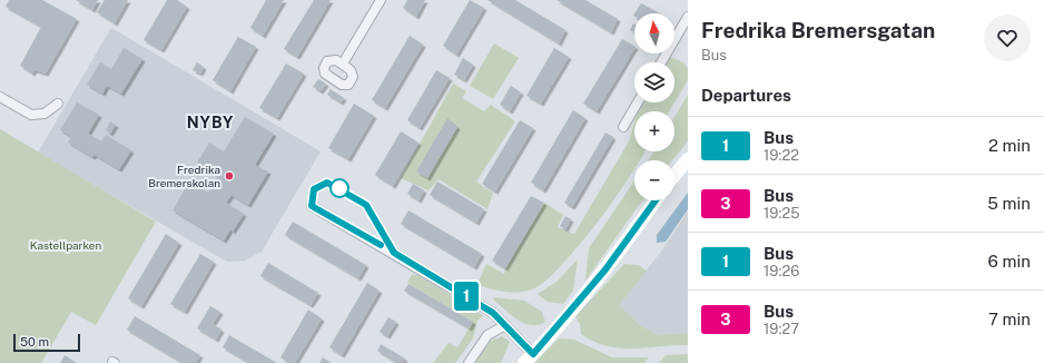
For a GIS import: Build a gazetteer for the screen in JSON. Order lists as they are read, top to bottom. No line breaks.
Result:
{"districts":["NYBY"],"parks":["Kastellparken"],"places":["Fredrika Bremerskolan"],"lines":["bus line 1"],"scale_bar":"50 m","north":"top","page":{"on_map":"1","heading":[["Fredrika Bremersgatan","Bus"],"Departures"],"map_buttons":["+","−"],"list":[{"mark":"1","name":"Bus","note":"19:22","value":"2 min"},{"mark":"3","name":"Bus","note":"19:25","value":"5 min"},{"mark":"1","name":"Bus","note":"19:26","value":"6 min"},{"mark":"3","name":"Bus","note":"19:27","value":"7 min"}],"scale":"50 m"}}
